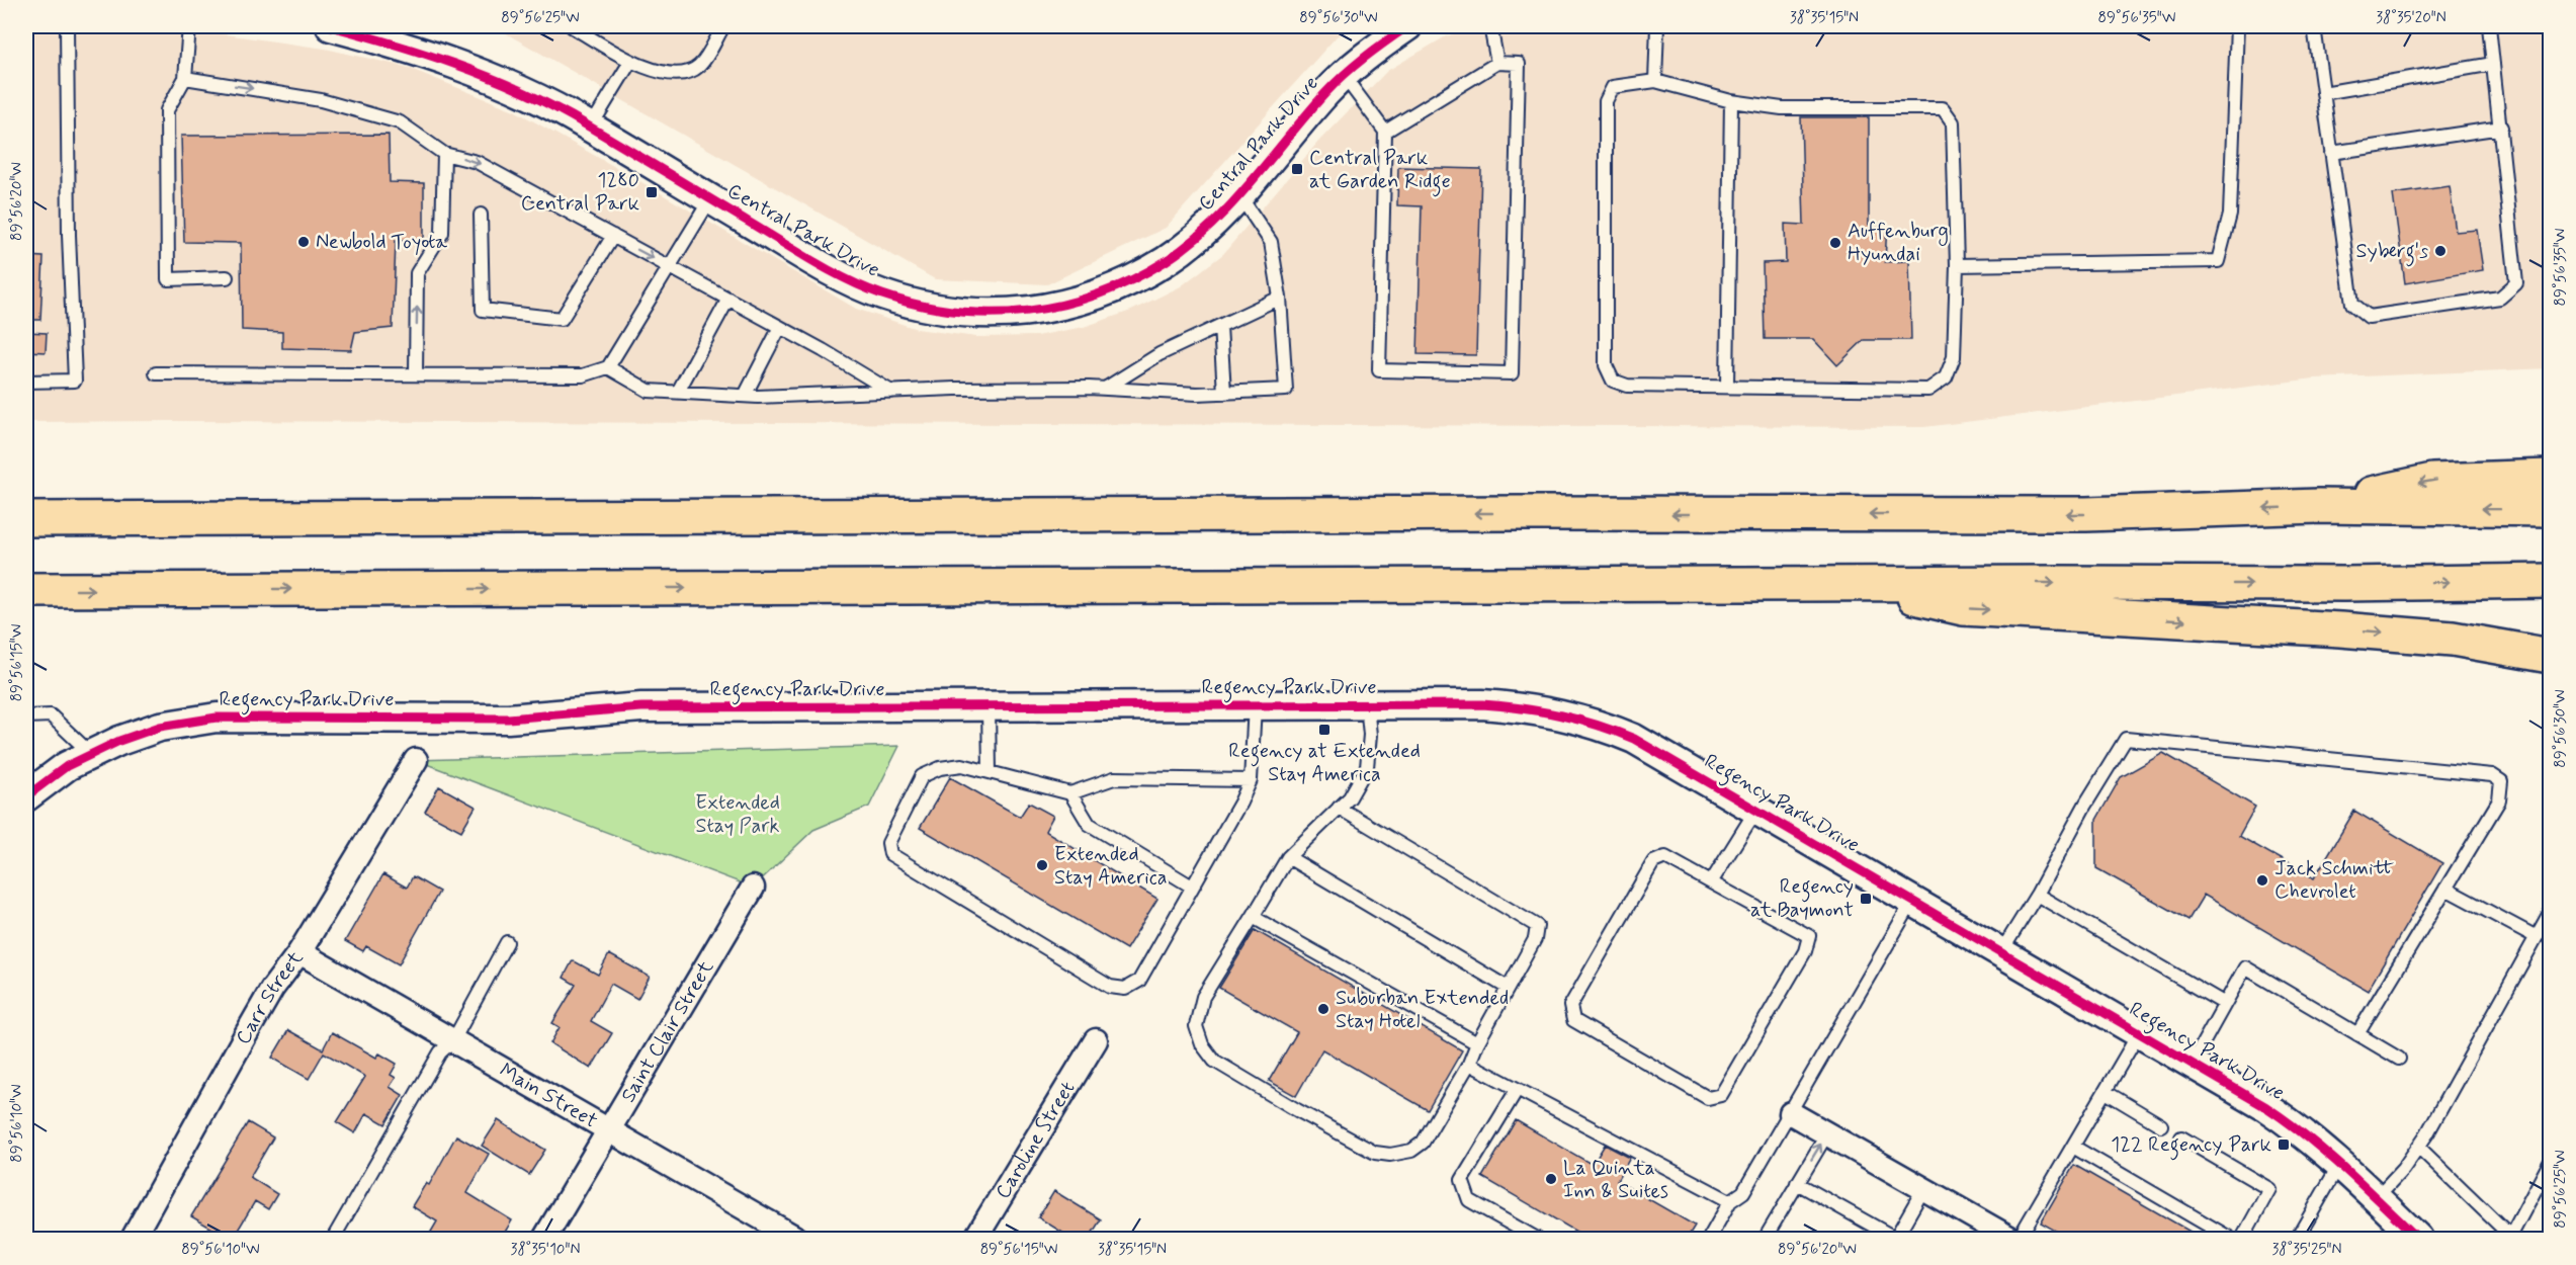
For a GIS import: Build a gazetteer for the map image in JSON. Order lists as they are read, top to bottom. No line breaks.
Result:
{"streets":{"street":["Central Park Drive","Regency Park Drive","Carr Street","Saint Clair Street","Main Street","Caroline Street"]},"crossings":[["Carr Street","Main Street"],["Saint Clair Street","Main Street"]],"parks":["Extended Stay Park"],"places":{"transit":["Central Park at Garden Ridge","1280 Central Park","Regency at Extended Stay America","Regency at Baymont","122 Regency Park"],"other":["Newbold Toyota","Auffenburg Hyundai","Syberg's","Extended Stay America","Jack Schmitt Chevrolet","Suburban Extended Stay Hotel","La Quinta Inn & Suites"]},"coordinates":["89°56'25\"W","89°56'30\"W","38°35'15\"N","89°56'35\"W","38°35'20\"N","89°56'20\"W","89°56'15\"W","89°56'10\"W","38°35'10\"N","38°35'25\"N"]}
